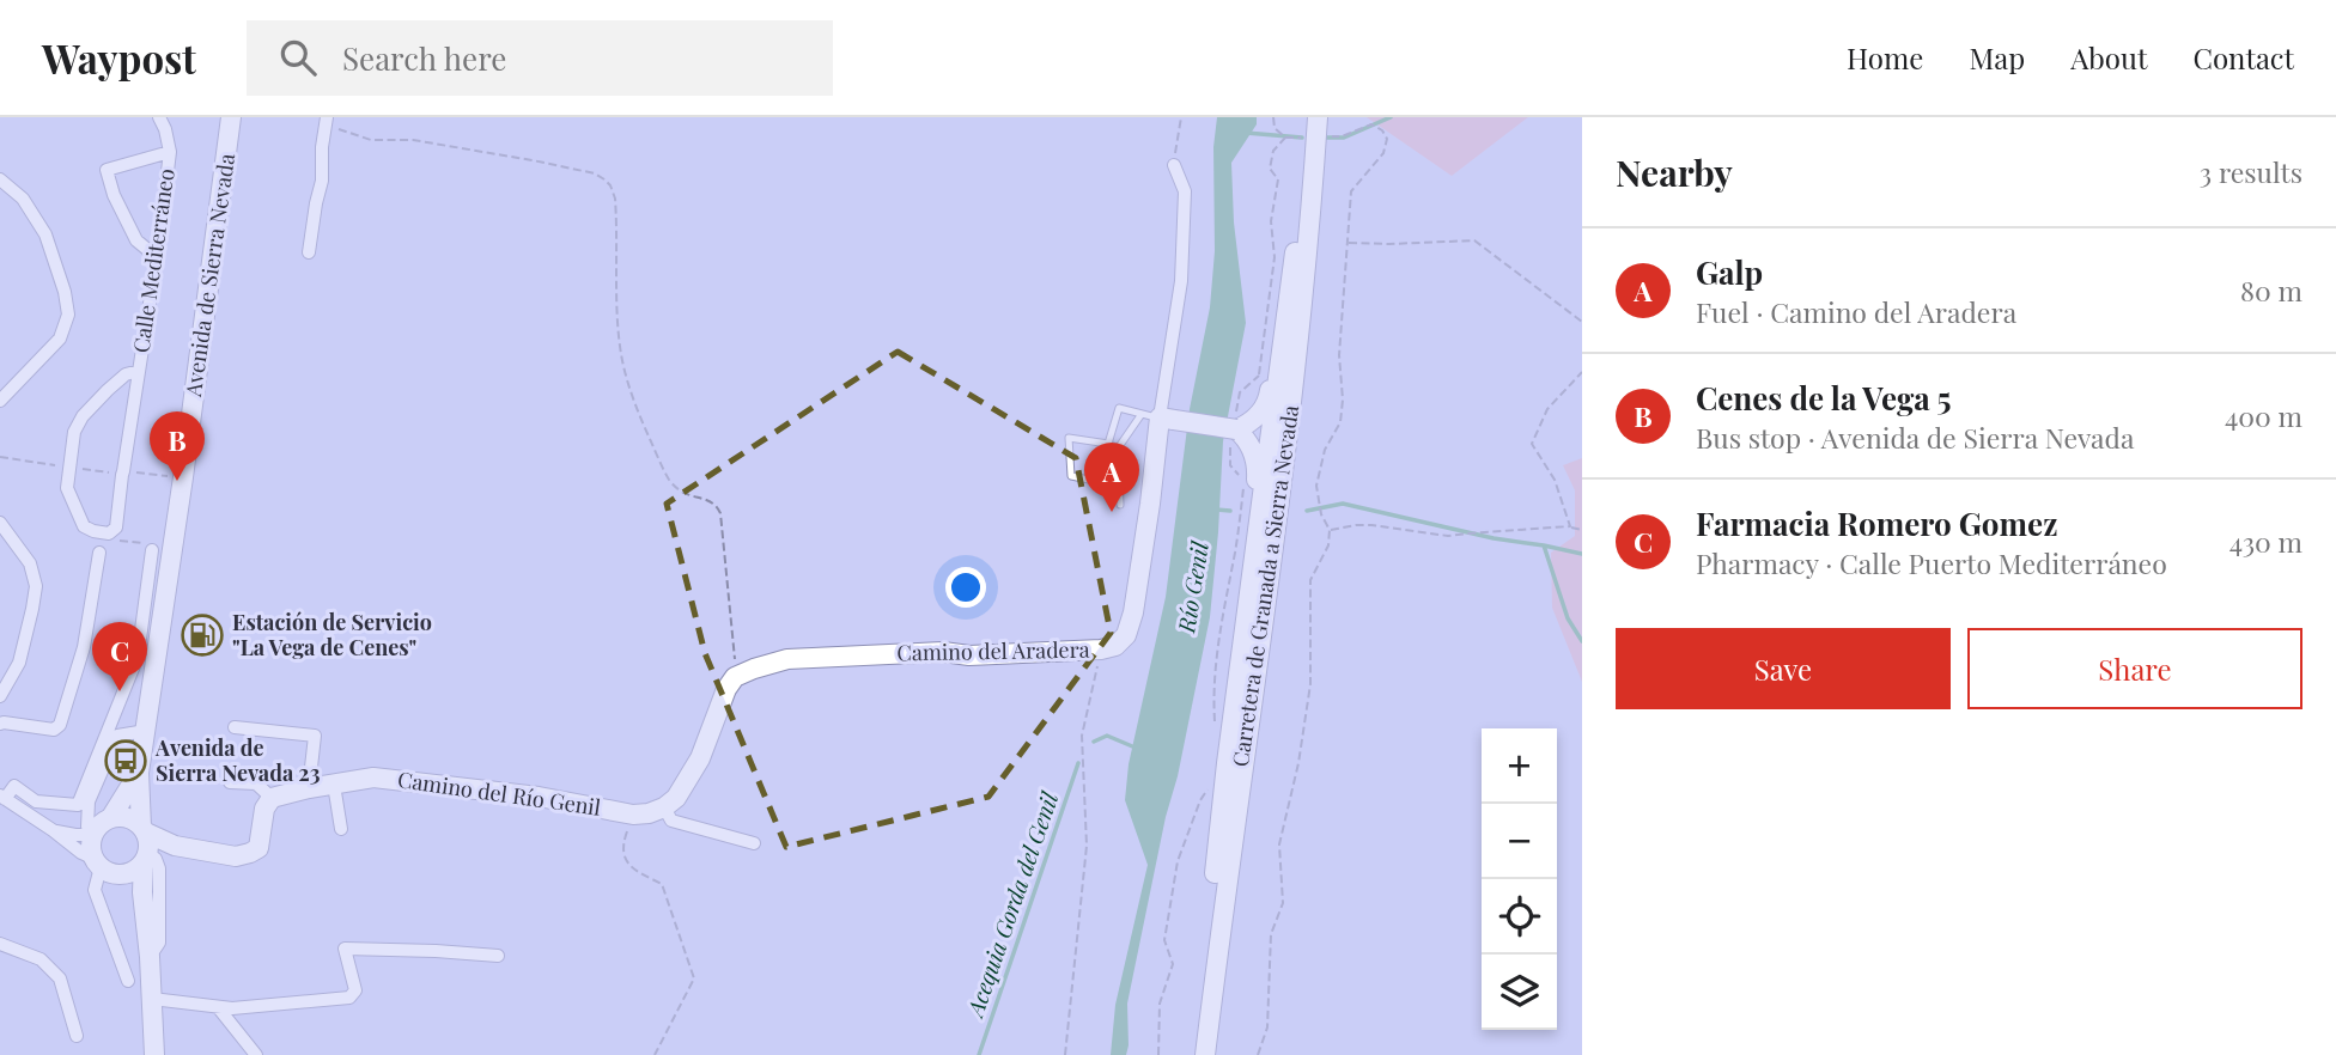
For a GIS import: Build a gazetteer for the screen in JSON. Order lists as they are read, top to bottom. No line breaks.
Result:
{"streets":{"street":["Calle Mediterráneo","Avenida de Sierra Nevada","Carretera de Granada a Sierra Nevada","Camino del Aradera","Camino del Río Genil"]},"water":["Río Genil","Acequia Gorda del Genil"],"places":{"fuel station":["Estación de Servicio \"La Vega de Cenes\""],"bus stop":["Avenida de Sierra Nevada 23"]},"page":{"header":"Waypost","search":"Search here","nav":["Home","Map","About","Contact"],"heading":["Nearby","3 results"],"list":[{"mark":"A","name":"Galp","note":"Fuel · Camino del Aradera","value":"80 m"},{"mark":"B","name":"Cenes de la Vega 5","note":"Bus stop · Avenida de Sierra Nevada","value":"400 m"},{"mark":"C","name":"Farmacia Romero Gomez","note":"Pharmacy · Calle Puerto Mediterráneo","value":"430 m"}],"pins":["B","A","C"],"buttons":["Save","Share"],"map_buttons":["+","−"]}}
